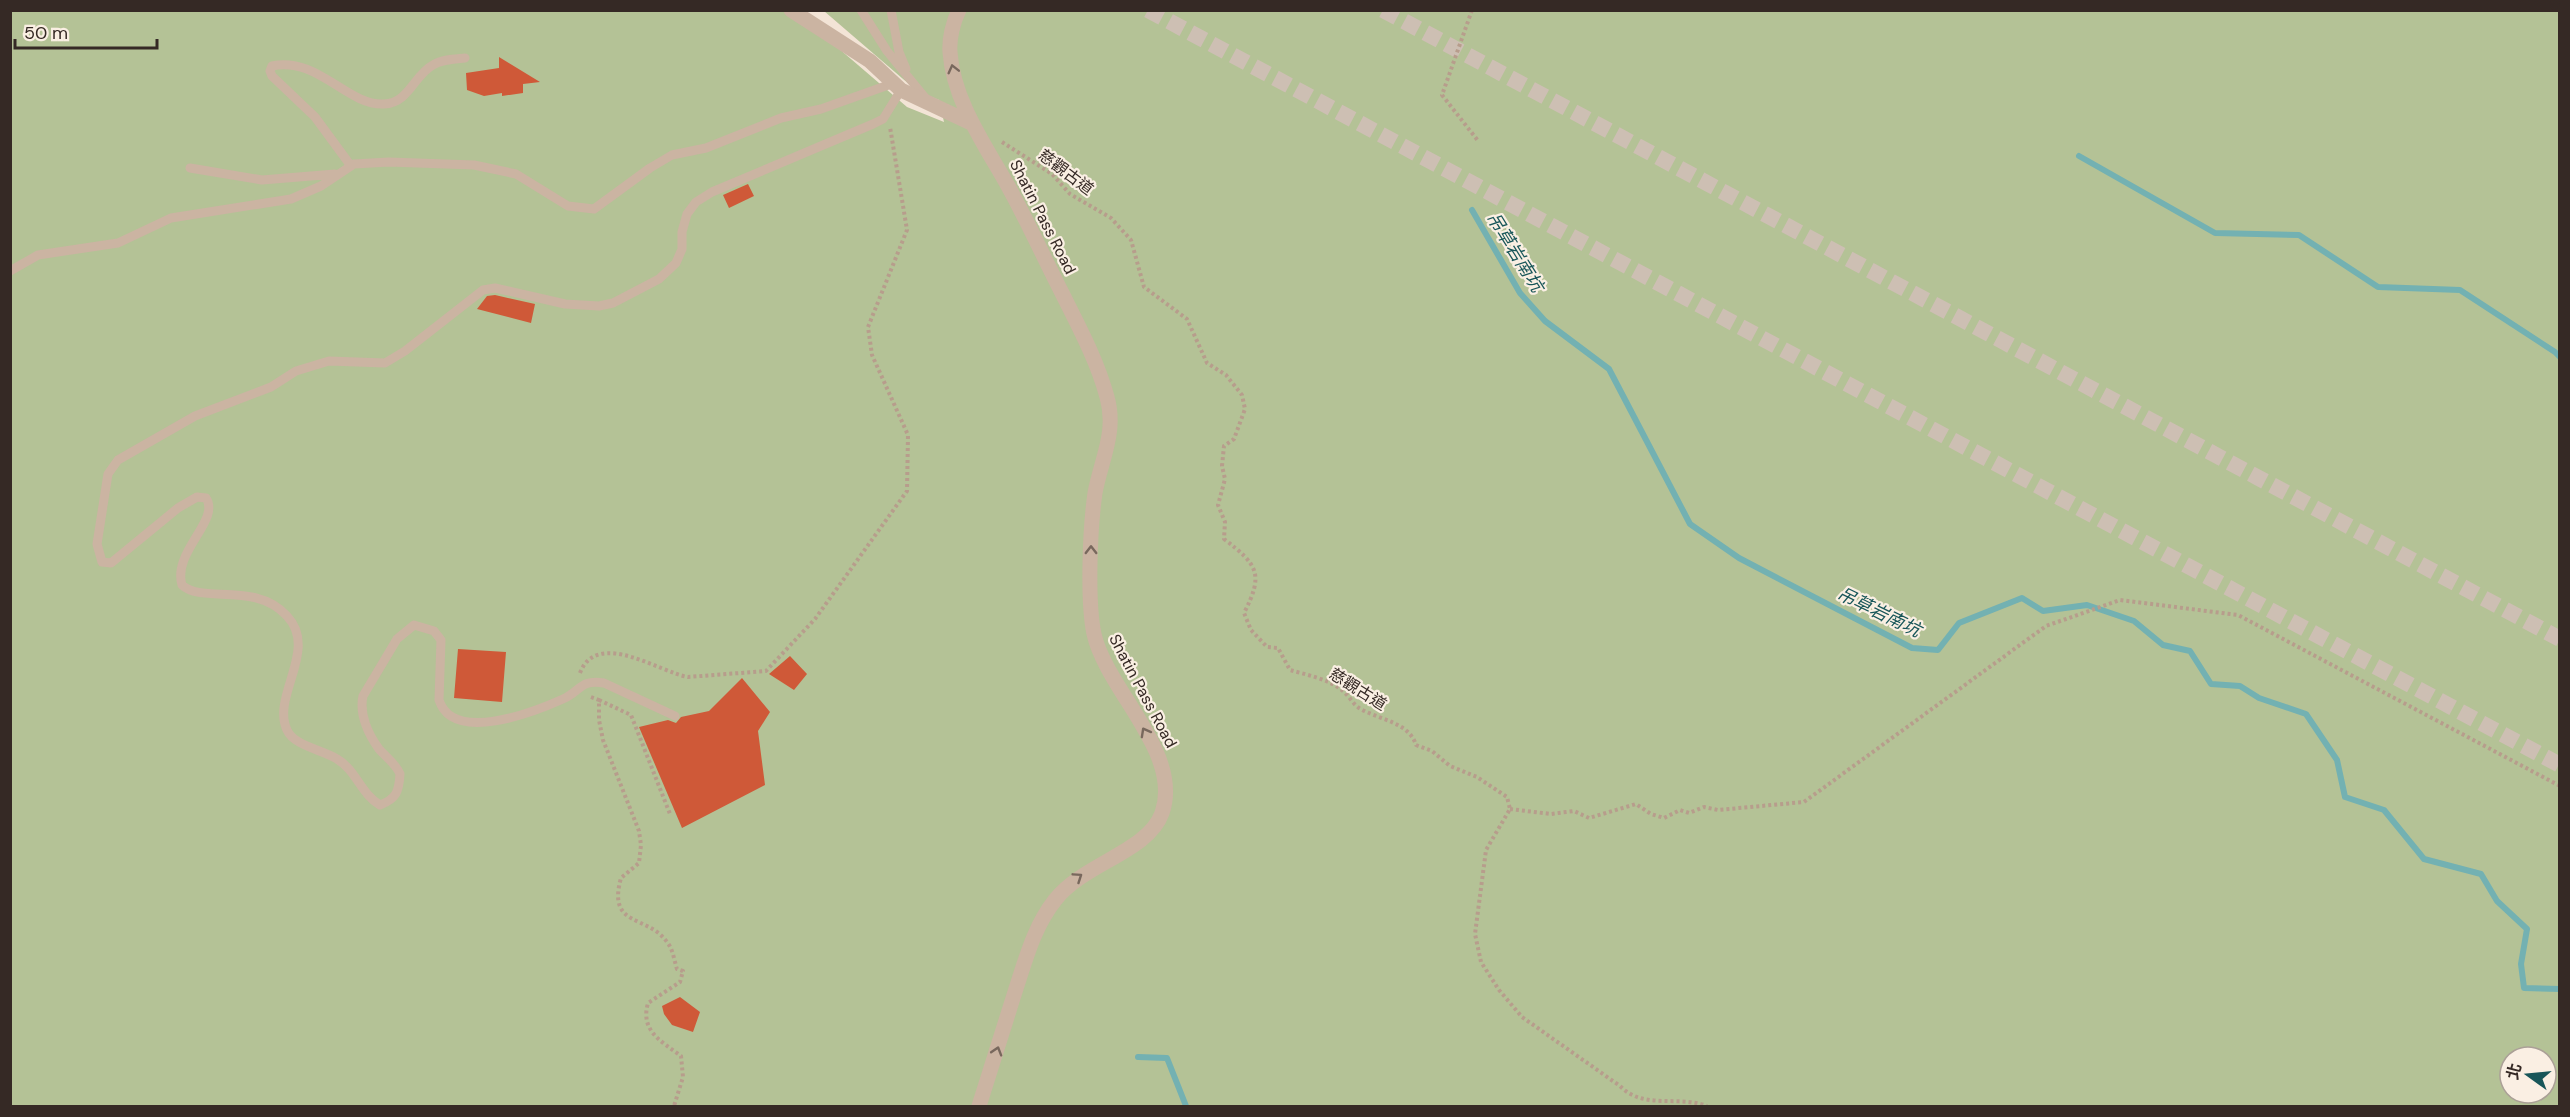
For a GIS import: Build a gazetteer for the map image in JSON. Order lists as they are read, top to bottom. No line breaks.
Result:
{"streets":{"street":["Shatin Pass Road"],"path":["慈觀古道"]},"crossings":[["慈觀古道","Shatin Pass Road"]],"one_way":["Shatin Pass Road"],"water":["吊草岩南坑"],"scale_bar":"50 m","north":"left"}
